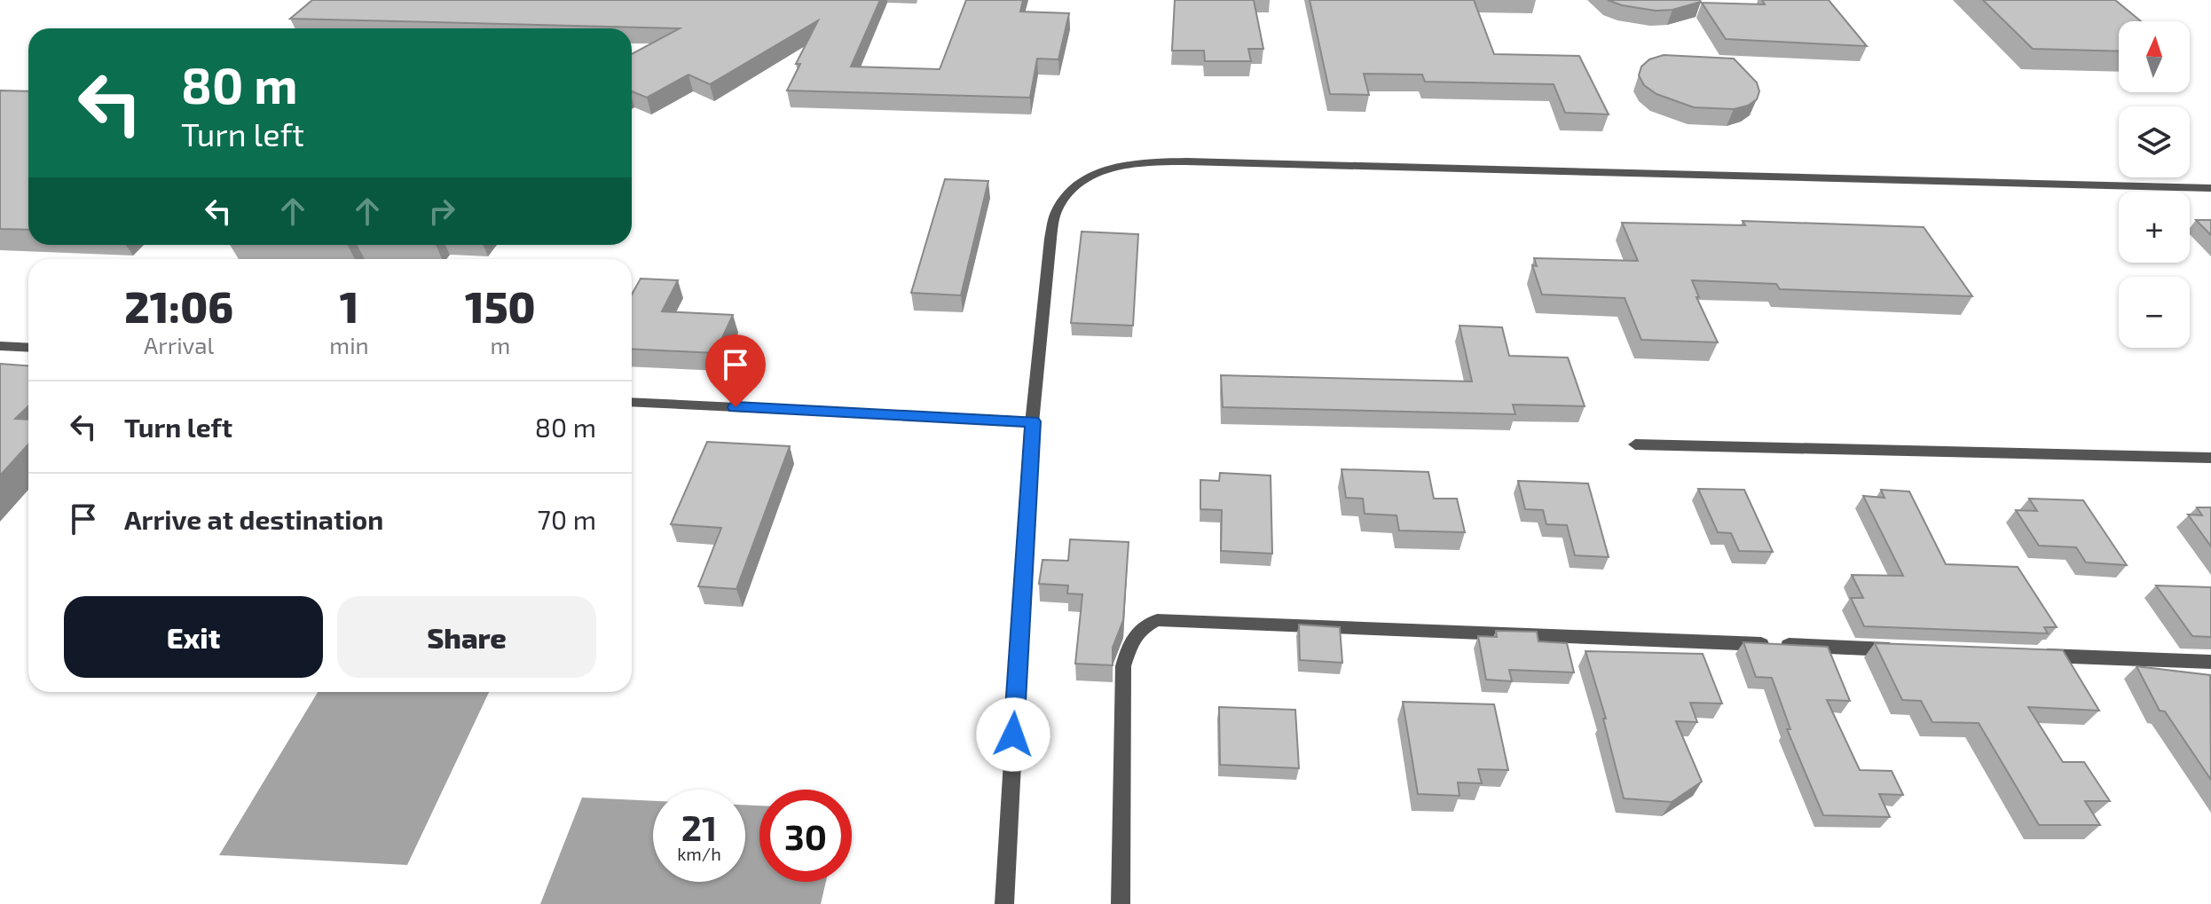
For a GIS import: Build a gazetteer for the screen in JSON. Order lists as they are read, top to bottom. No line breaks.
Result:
{"north":"top","page":{"map_buttons":["+","−"],"turn":["80 m","Turn left"],"eta":["21:06","Arrival","1","min","150","m"],"list":[{"name":"Turn left","value":"80 m"},{"name":"Arrive at destination","value":"70 m"}],"buttons":["Exit","Share"],"speed":"21 km/h","limit":"30"}}
